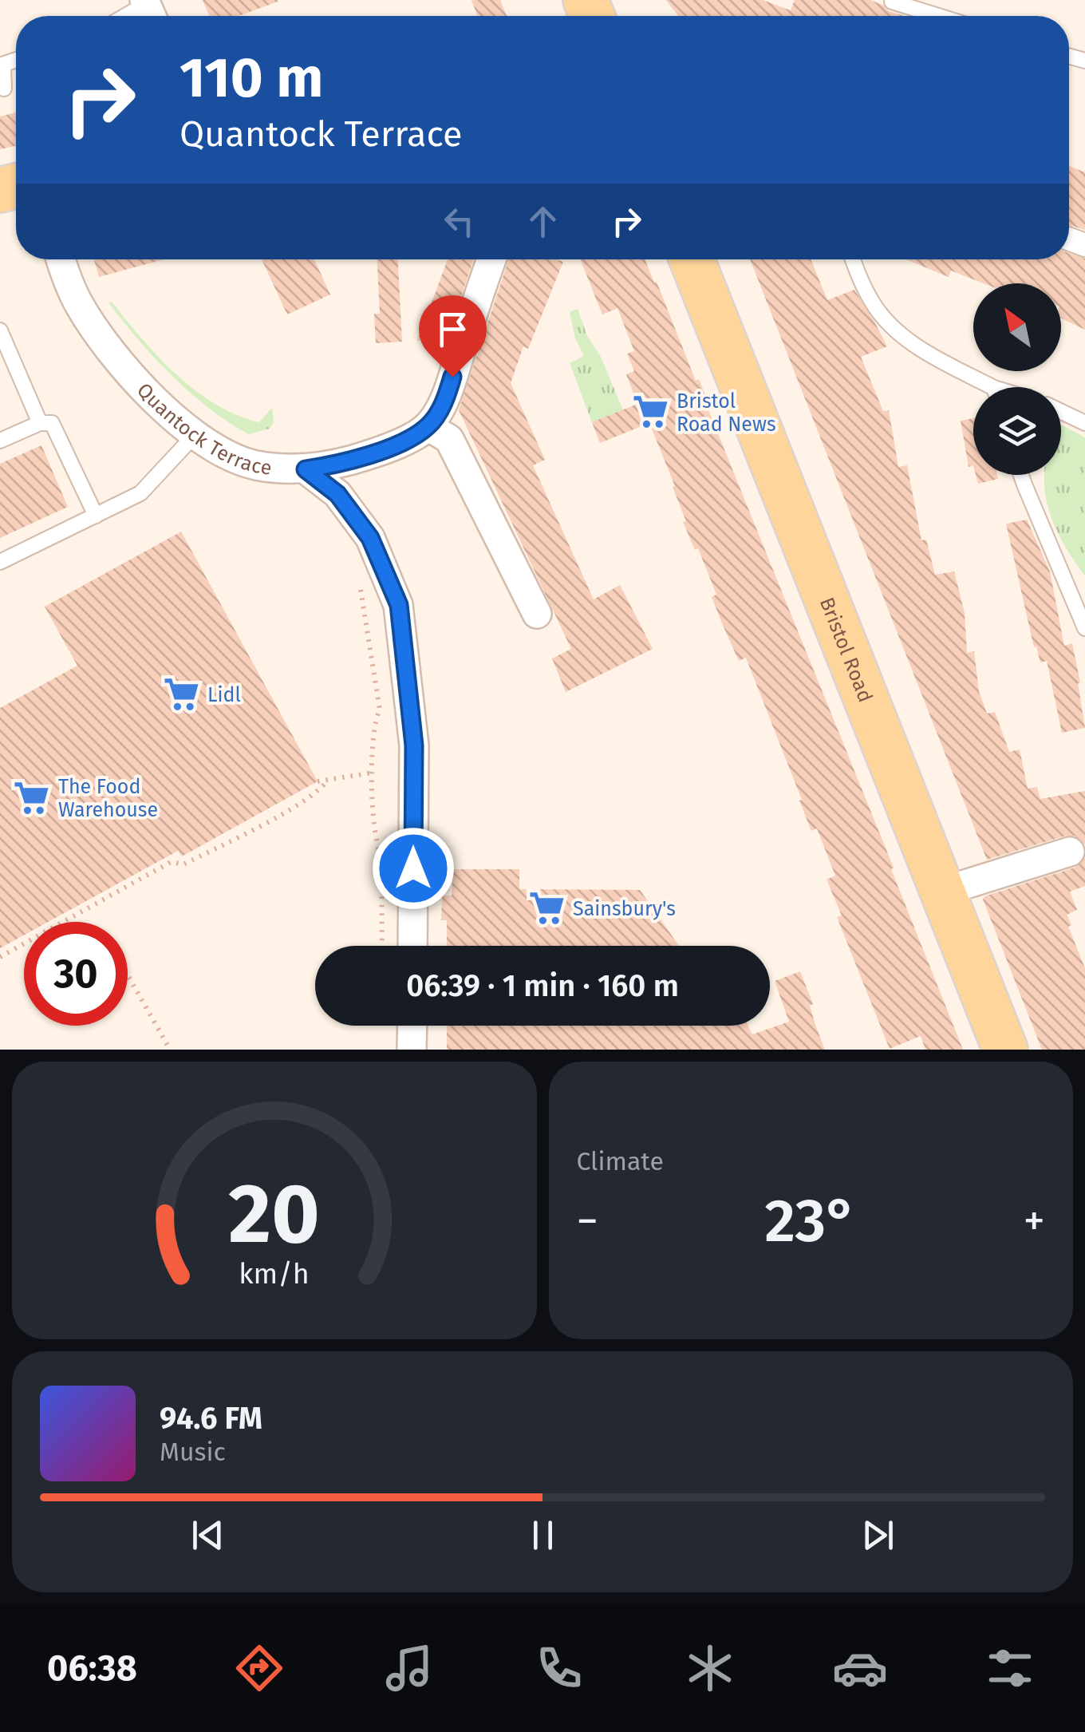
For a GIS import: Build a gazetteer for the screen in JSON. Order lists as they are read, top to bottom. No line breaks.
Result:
{"streets":{"main road":["Bristol Road"],"street":["Quantock Terrace"]},"places":{"supermarket":["Bristol Road News","Lidl","The Food Warehouse","Sainsbury's"]},"north":"top left","page":{"turn":["110 m","Quantock Terrace"],"limit":"30","trip":"06:39 · 1 min · 160 m","tile":"Climate","heat":["−","23°","+"],"song":["94.6 FM","Music"],"tabs":"06:38","gauge":["20","km/h"]}}
